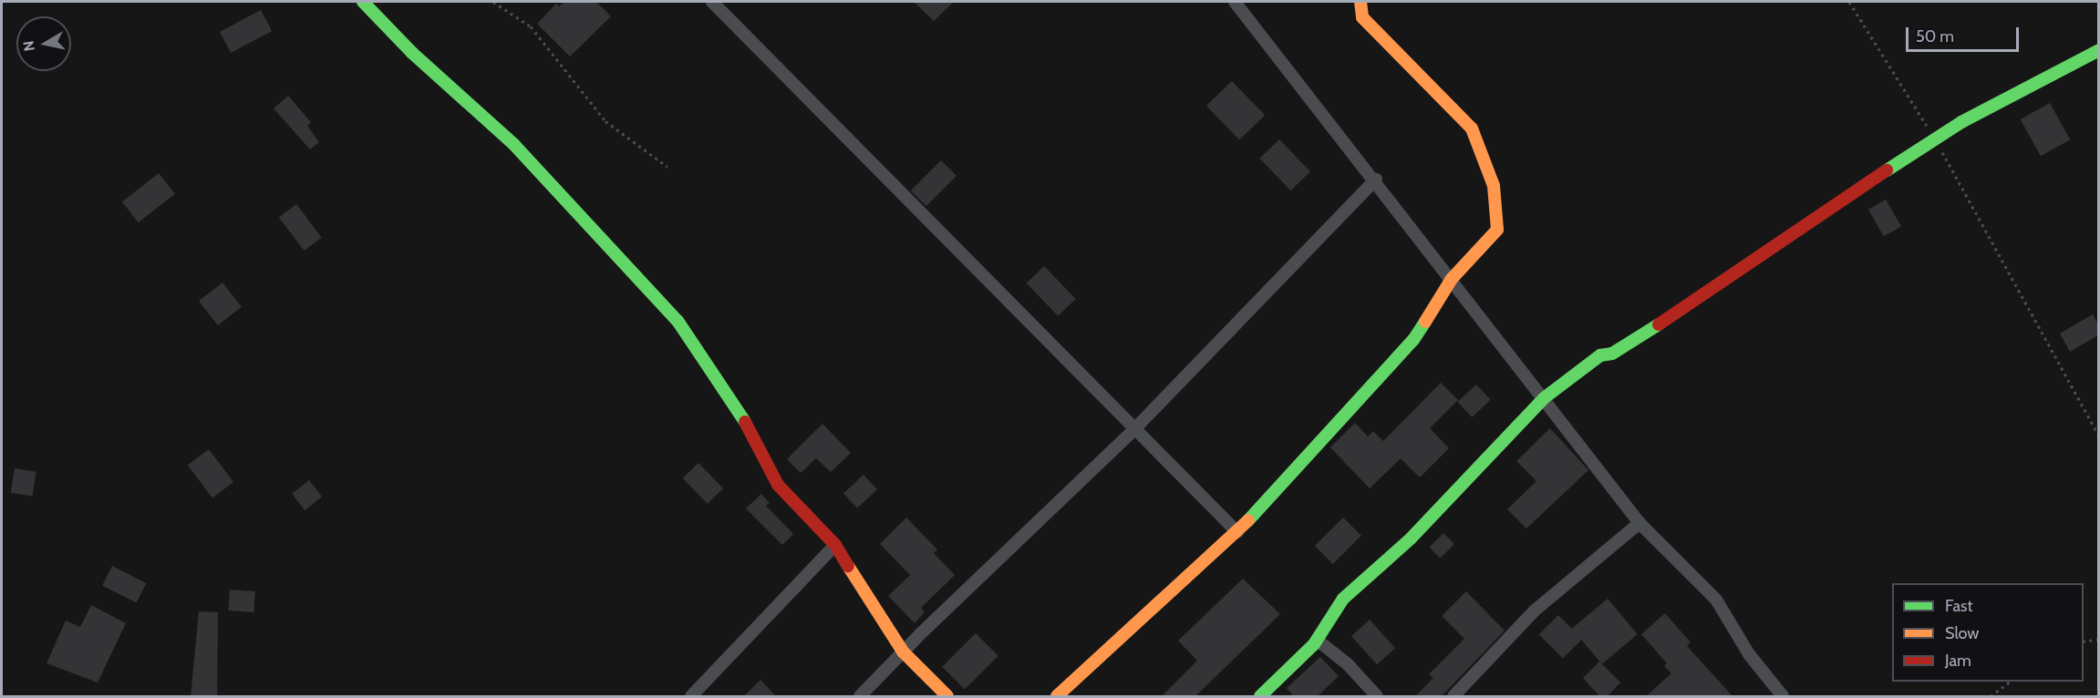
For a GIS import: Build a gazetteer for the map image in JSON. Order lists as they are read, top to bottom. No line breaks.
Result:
{"legend":["Fast","Slow","Jam"],"scale_bar":"50 m","north":"left"}
